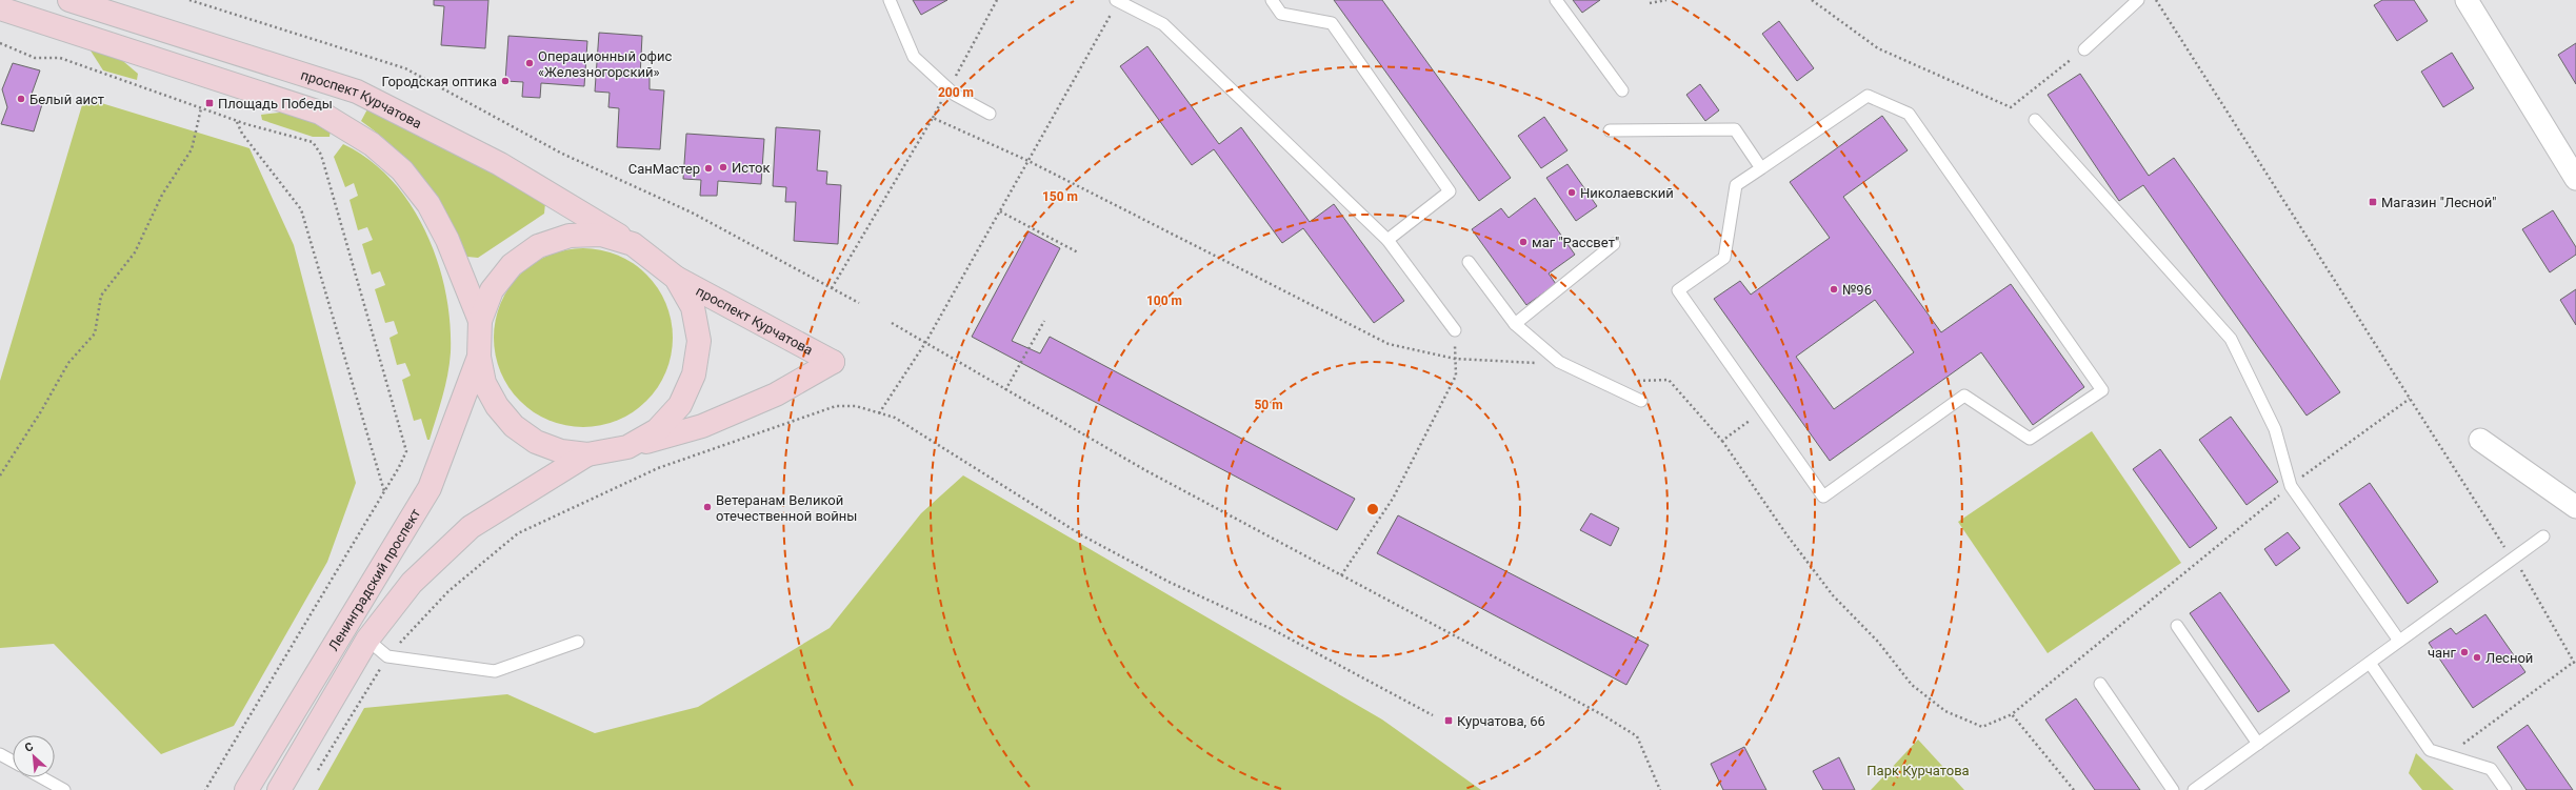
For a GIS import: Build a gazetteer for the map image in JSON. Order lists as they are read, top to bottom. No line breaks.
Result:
{"streets":{"main road":["проспект Курчатова","Ленинградский проспект"]},"parks":["Парк Курчатова"],"places":{"other":["Операционный офис «Железногорский»","Городская оптика","Белый аист","Исток","СанМастер","Николаевский","маг \"Рассвет\"","№96","Ветеранам Великой отечественной войны","чанг","Лесной"],"transit":["Площадь Победы","Магазин \"Лесной\"","Курчатова, 66"]},"north":"top left","rings":["200 m","150 m","100 m","50 m"]}
